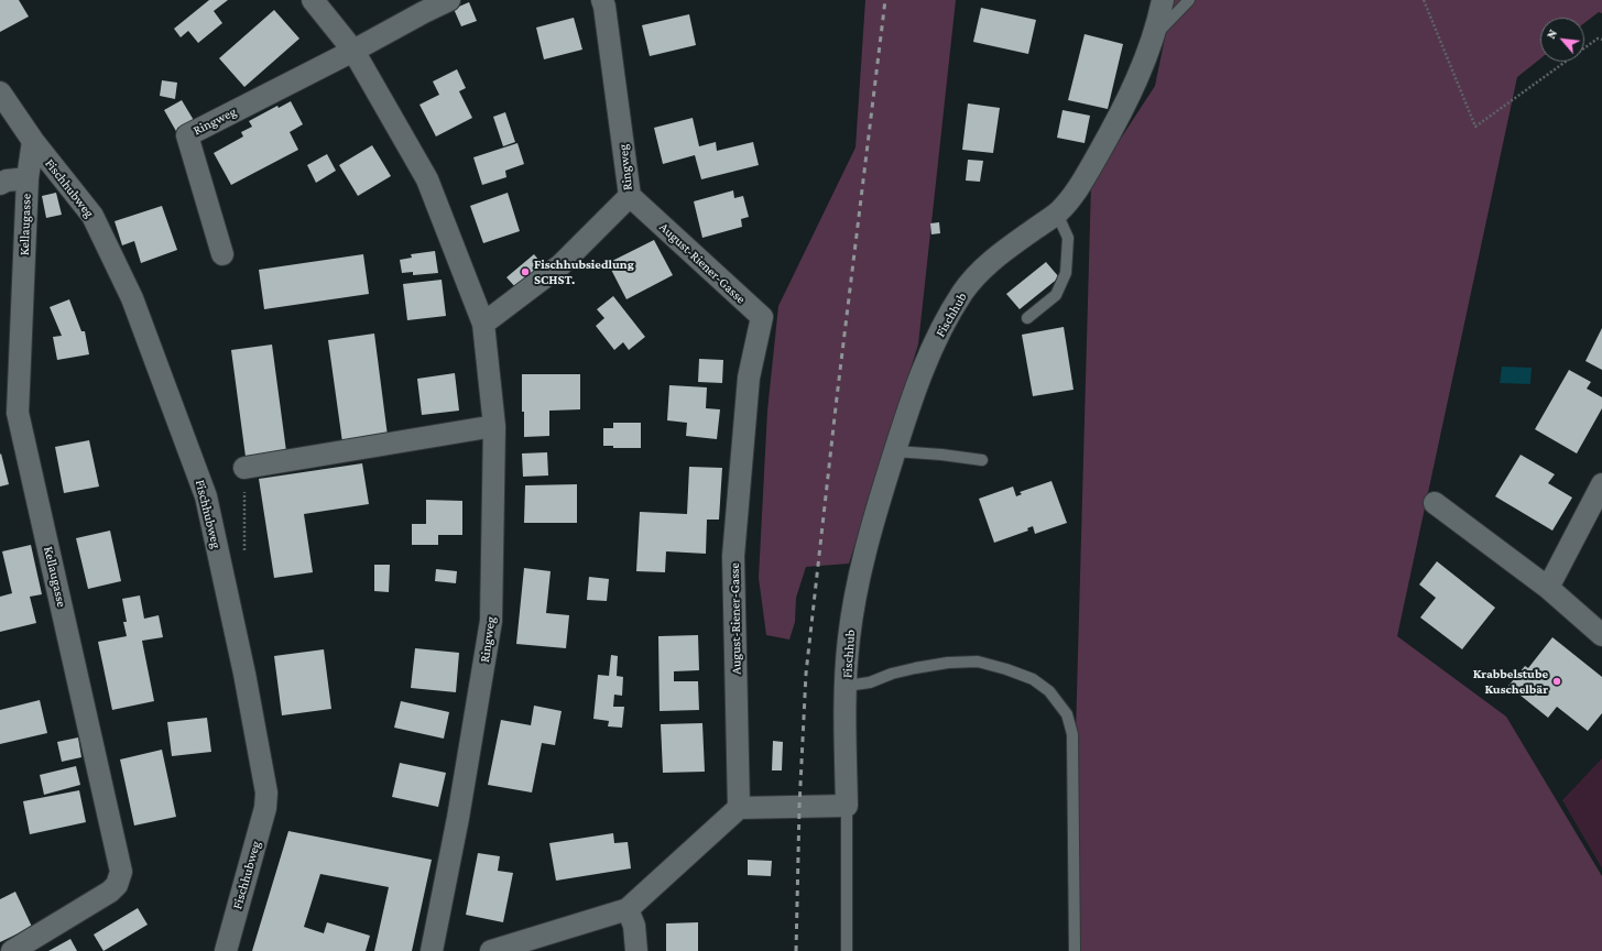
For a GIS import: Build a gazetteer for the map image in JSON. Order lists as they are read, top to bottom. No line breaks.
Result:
{"streets":{"street":["Ringweg","Fischhubweg","Kellaugasse","August-Riener-Gasse","Fischhub"]},"crossings":[["Ringweg","August-Riener-Gasse"],["Fischhubweg","Kellaugasse"]],"places":["Fischhubsiedlung SCHST.","Krabbelstube Kuschelbär"],"north":"top left"}
